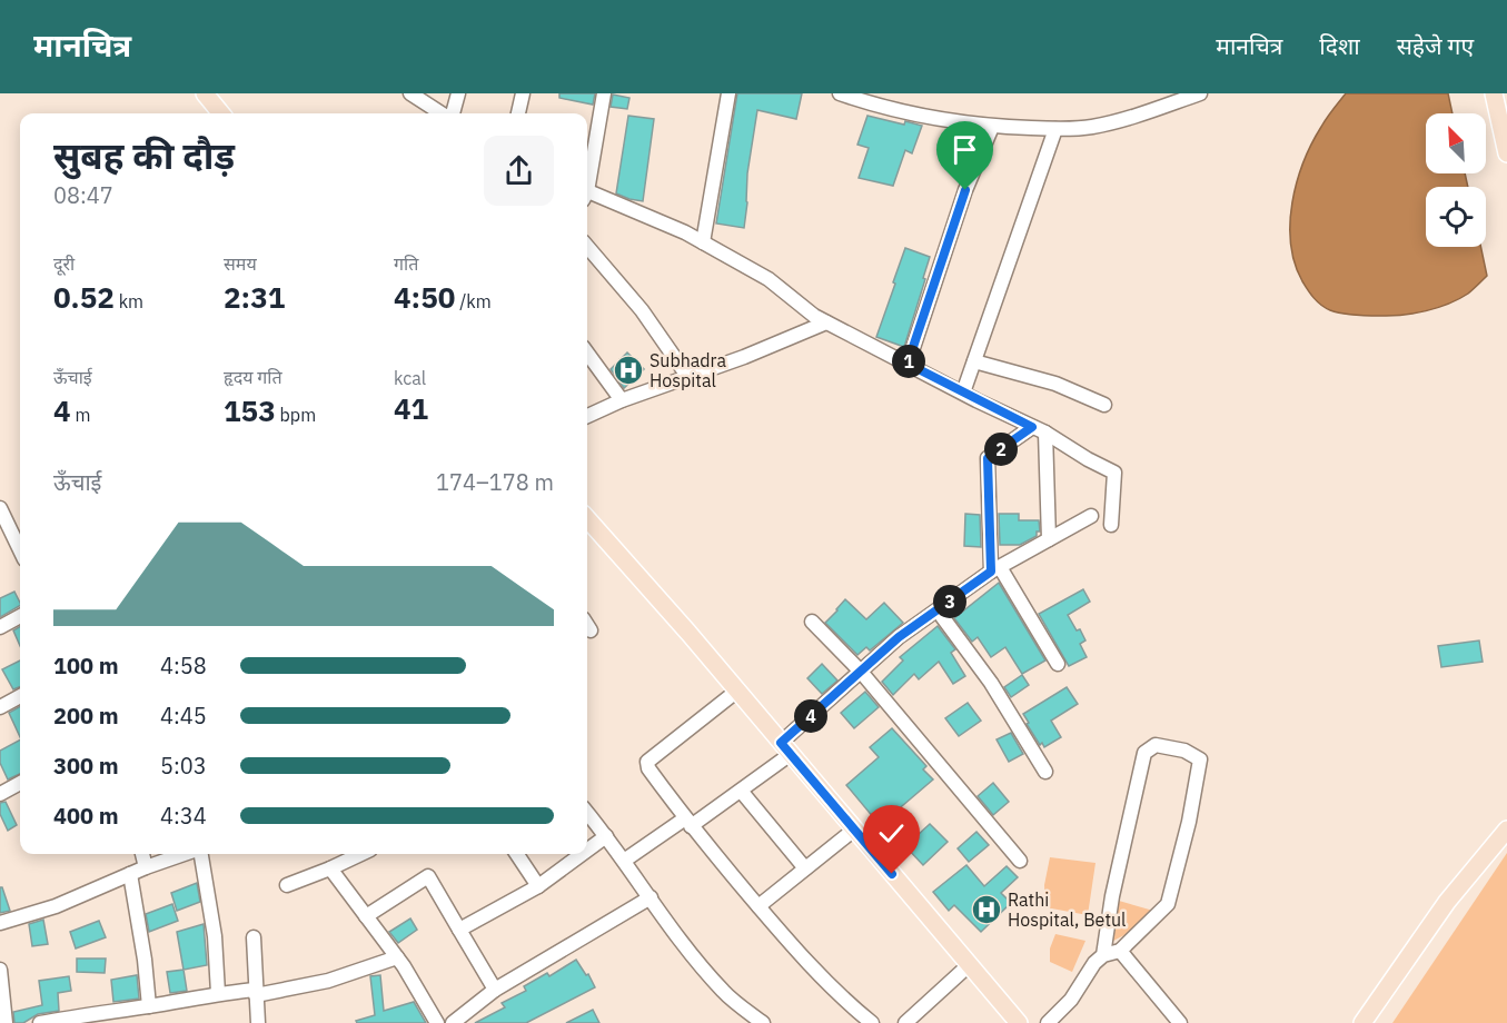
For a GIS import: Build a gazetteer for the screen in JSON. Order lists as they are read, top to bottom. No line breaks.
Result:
{"places":{"hospital":["Subhadra Hospital","Rathi Hospital, Betul"]},"north":"top left","page":{"header":"मानचित्र","nav":["मानचित्र","दिशा","सहेजे गए"],"heading":["सुबह की दौड़","08:47"],"stats":[["दूरी","0.52 km"],["समय","2:31"],["गति","4:50 /km"],["ऊँचाई","4 m"],["हृदय गति","153 bpm"],["kcal","41"]],"pins":["1","2","3","4"],"chart":["ऊँचाई","174–178 m"],"list":[{"name":"100 m","note":"4:58"},{"name":"200 m","note":"4:45"},{"name":"300 m","note":"5:03"},{"name":"400 m","note":"4:34"}]}}
